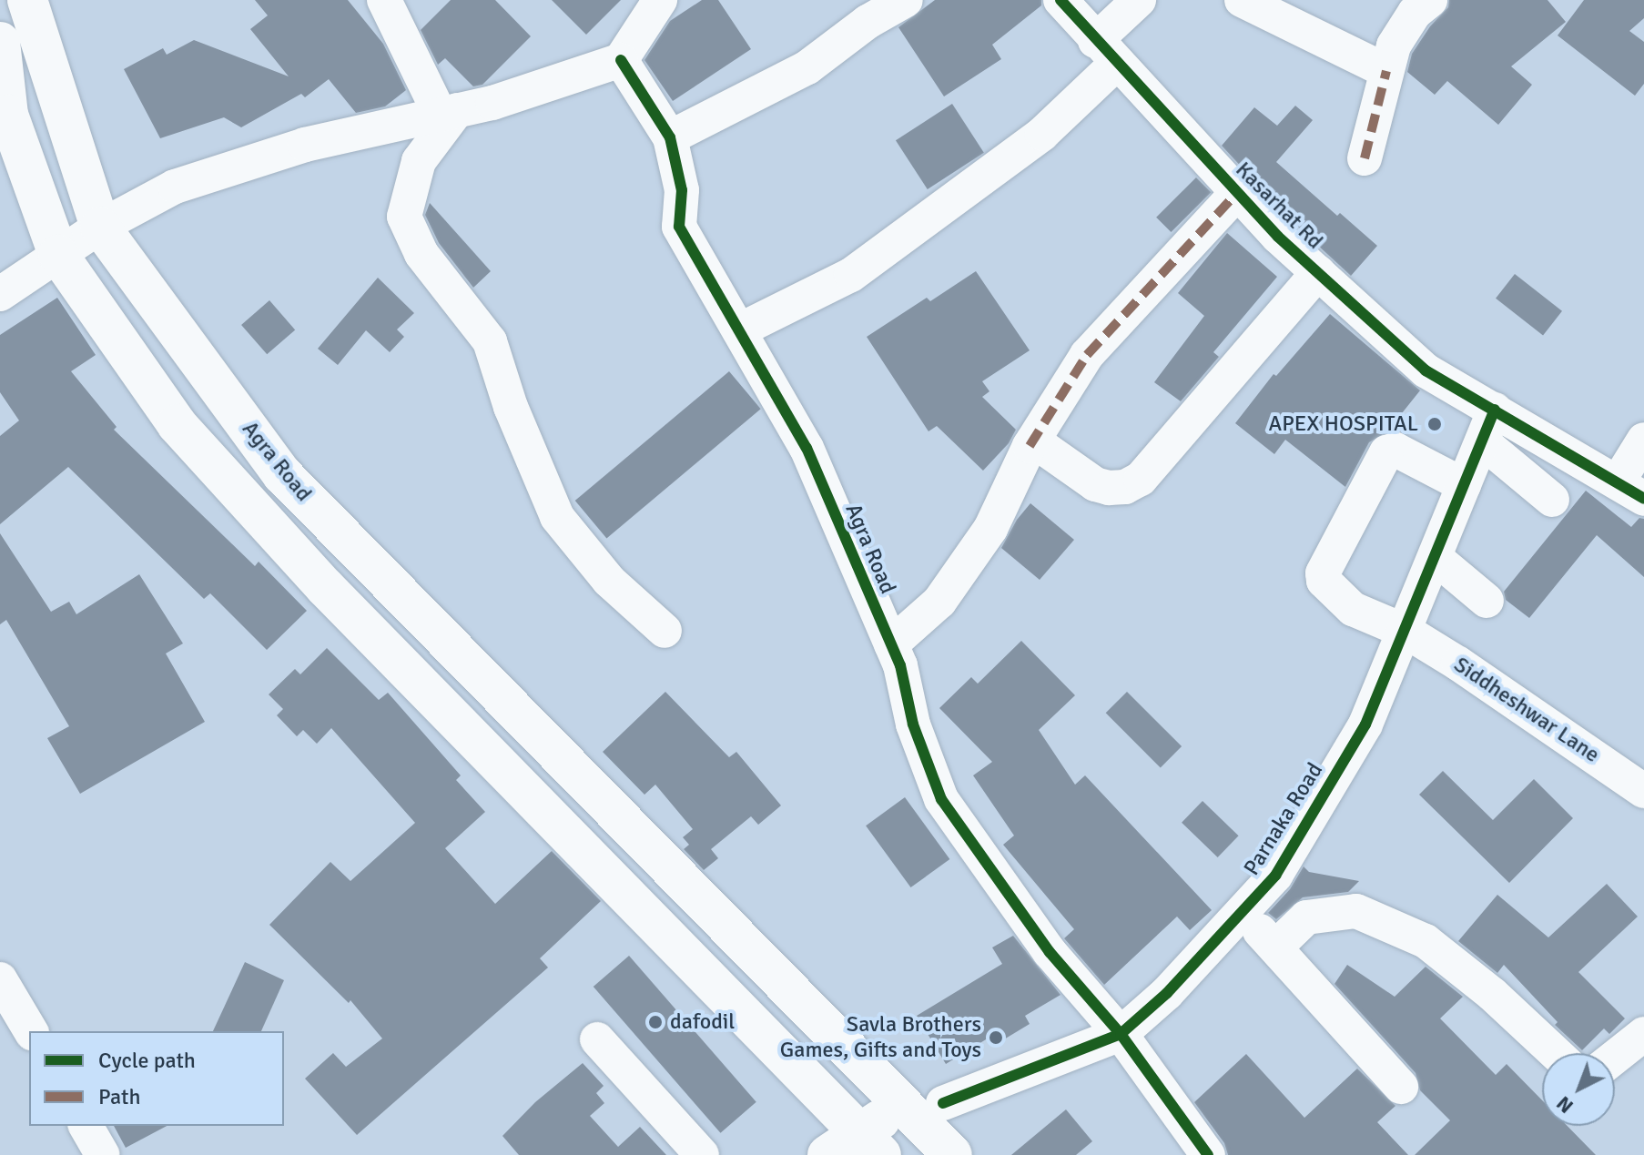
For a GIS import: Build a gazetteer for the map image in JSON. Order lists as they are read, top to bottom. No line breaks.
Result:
{"streets":{"main road":["Agra Road"],"street":["Kasarhat Rd","Siddheshwar Lane","Parnaka Road"]},"crossings":[["Kasarhat Rd","Parnaka Road"],["Agra Road","Parnaka Road"],["Siddheshwar Lane","Parnaka Road"]],"places":["APEX HOSPITAL","dafodil","Savla Brothers Games, Gifts and Toys"],"legend":["Cycle path","Path"],"north":"bottom left"}
